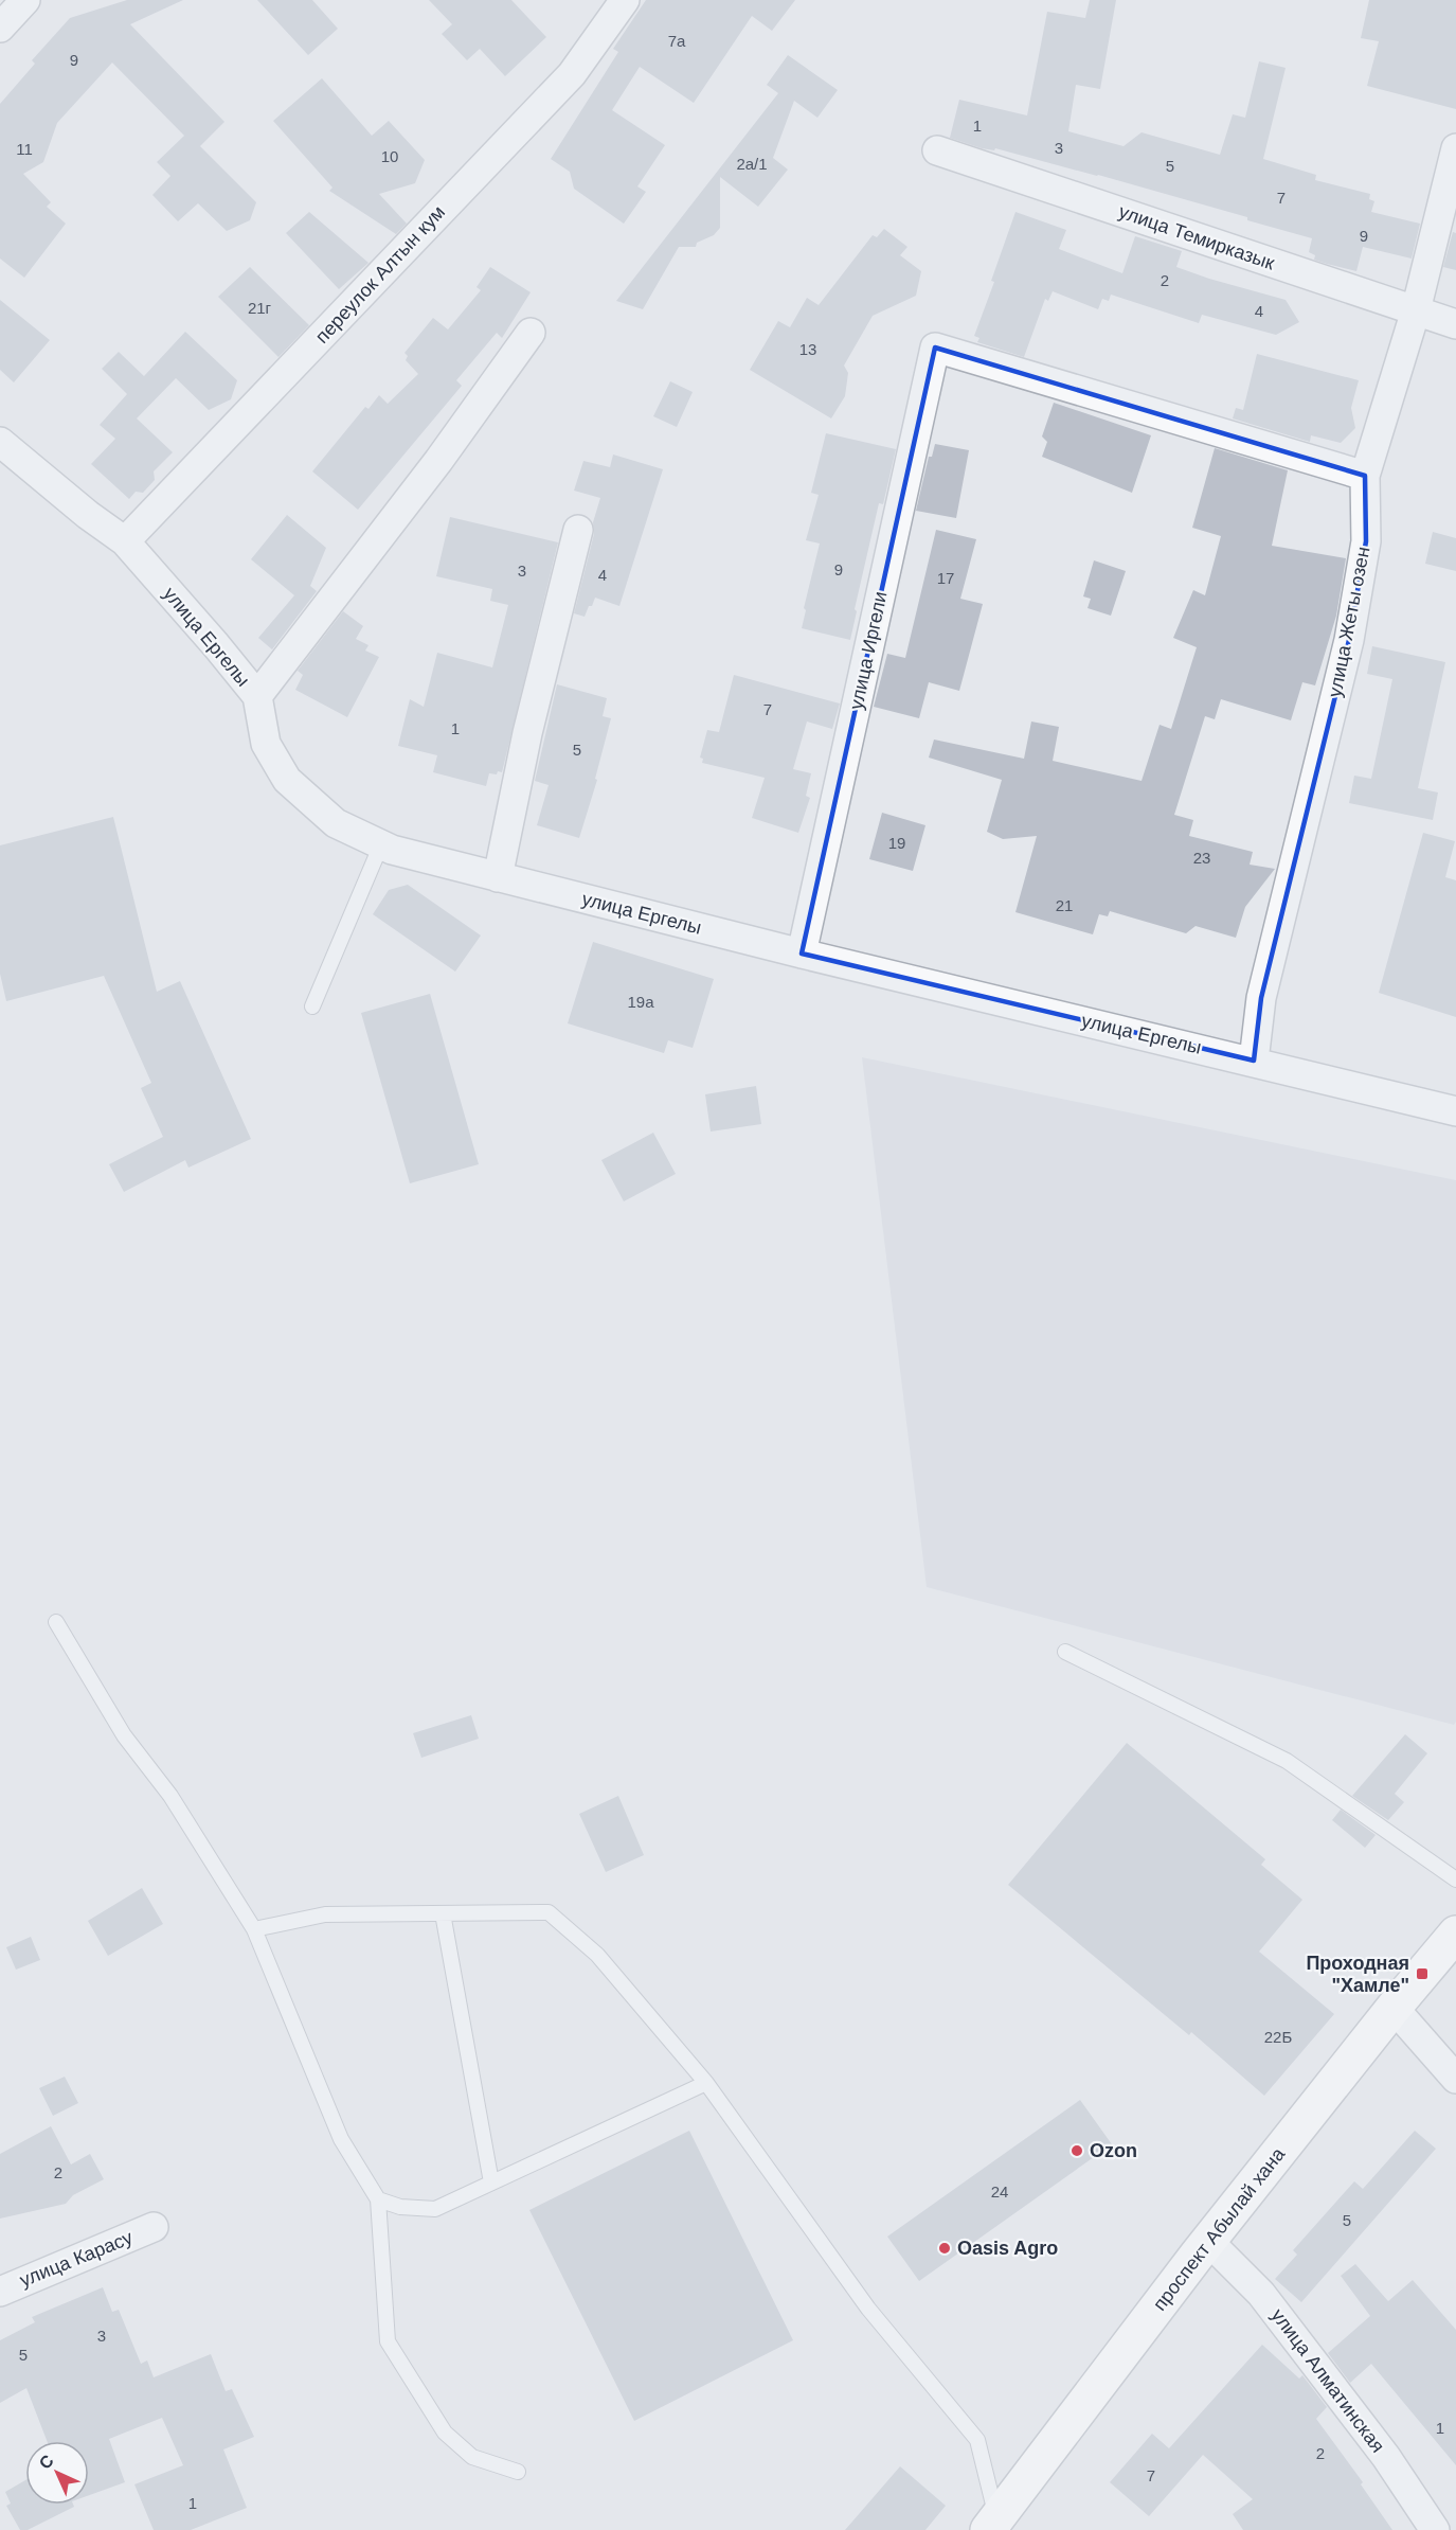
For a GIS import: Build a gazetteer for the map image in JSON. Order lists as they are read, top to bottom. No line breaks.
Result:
{"streets":{"main road":["проспект Абылай хана"],"street":["улица Темирказык","переулок Алтын кум","улица Жеты озен","улица Ергелы","улица Иргели","улица Карасу","улица Алматинская"]},"crossings":[["улица Темирказык","улица Жеты озен"],["переулок Алтын кум","улица Ергелы"],["улица Жеты озен","улица Ергелы"],["улица Жеты озен","улица Иргели"],["улица Ергелы","улица Иргели"],["проспект Абылай хана","улица Алматинская"]],"places":{"transit":["Проходная \"Хамле\""],"other":["Ozon","Oasis Agro"]},"house_numbers":["7а","9","1","3","11","10","2а/1","5","7","9","2","21г","4","13","9","3","4","17","7","1","5","19","23","21","19а","22Б","2","24","5","3","5","1","2","7","1"],"north":"top left"}
